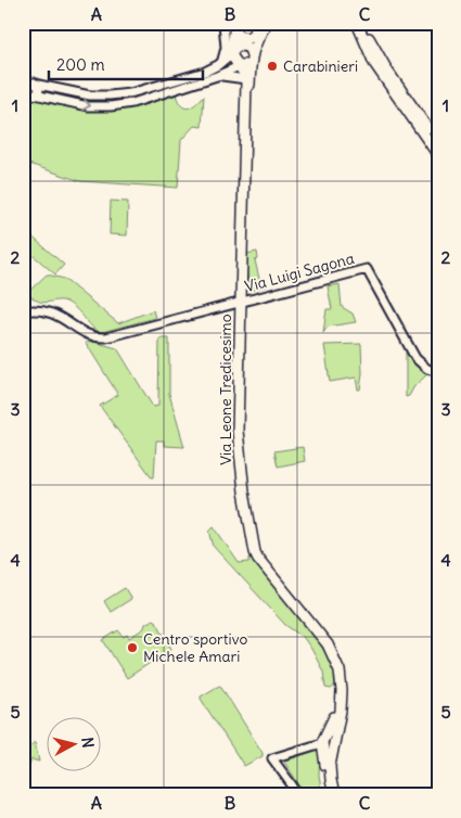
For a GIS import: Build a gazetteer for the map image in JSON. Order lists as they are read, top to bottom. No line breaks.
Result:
{"streets":{"main road":["Via Leone Tredicesimo"],"street":["Via Luigi Sagona"]},"crossings":[["Via Luigi Sagona","Via Leone Tredicesimo"]],"places":["Carabinieri","Centro sportivo Michele Amari"],"scale_bar":"200 m","north":"right","grid":{"columns":["A","B","C"],"rows":["1","2","3","4","5"]}}
